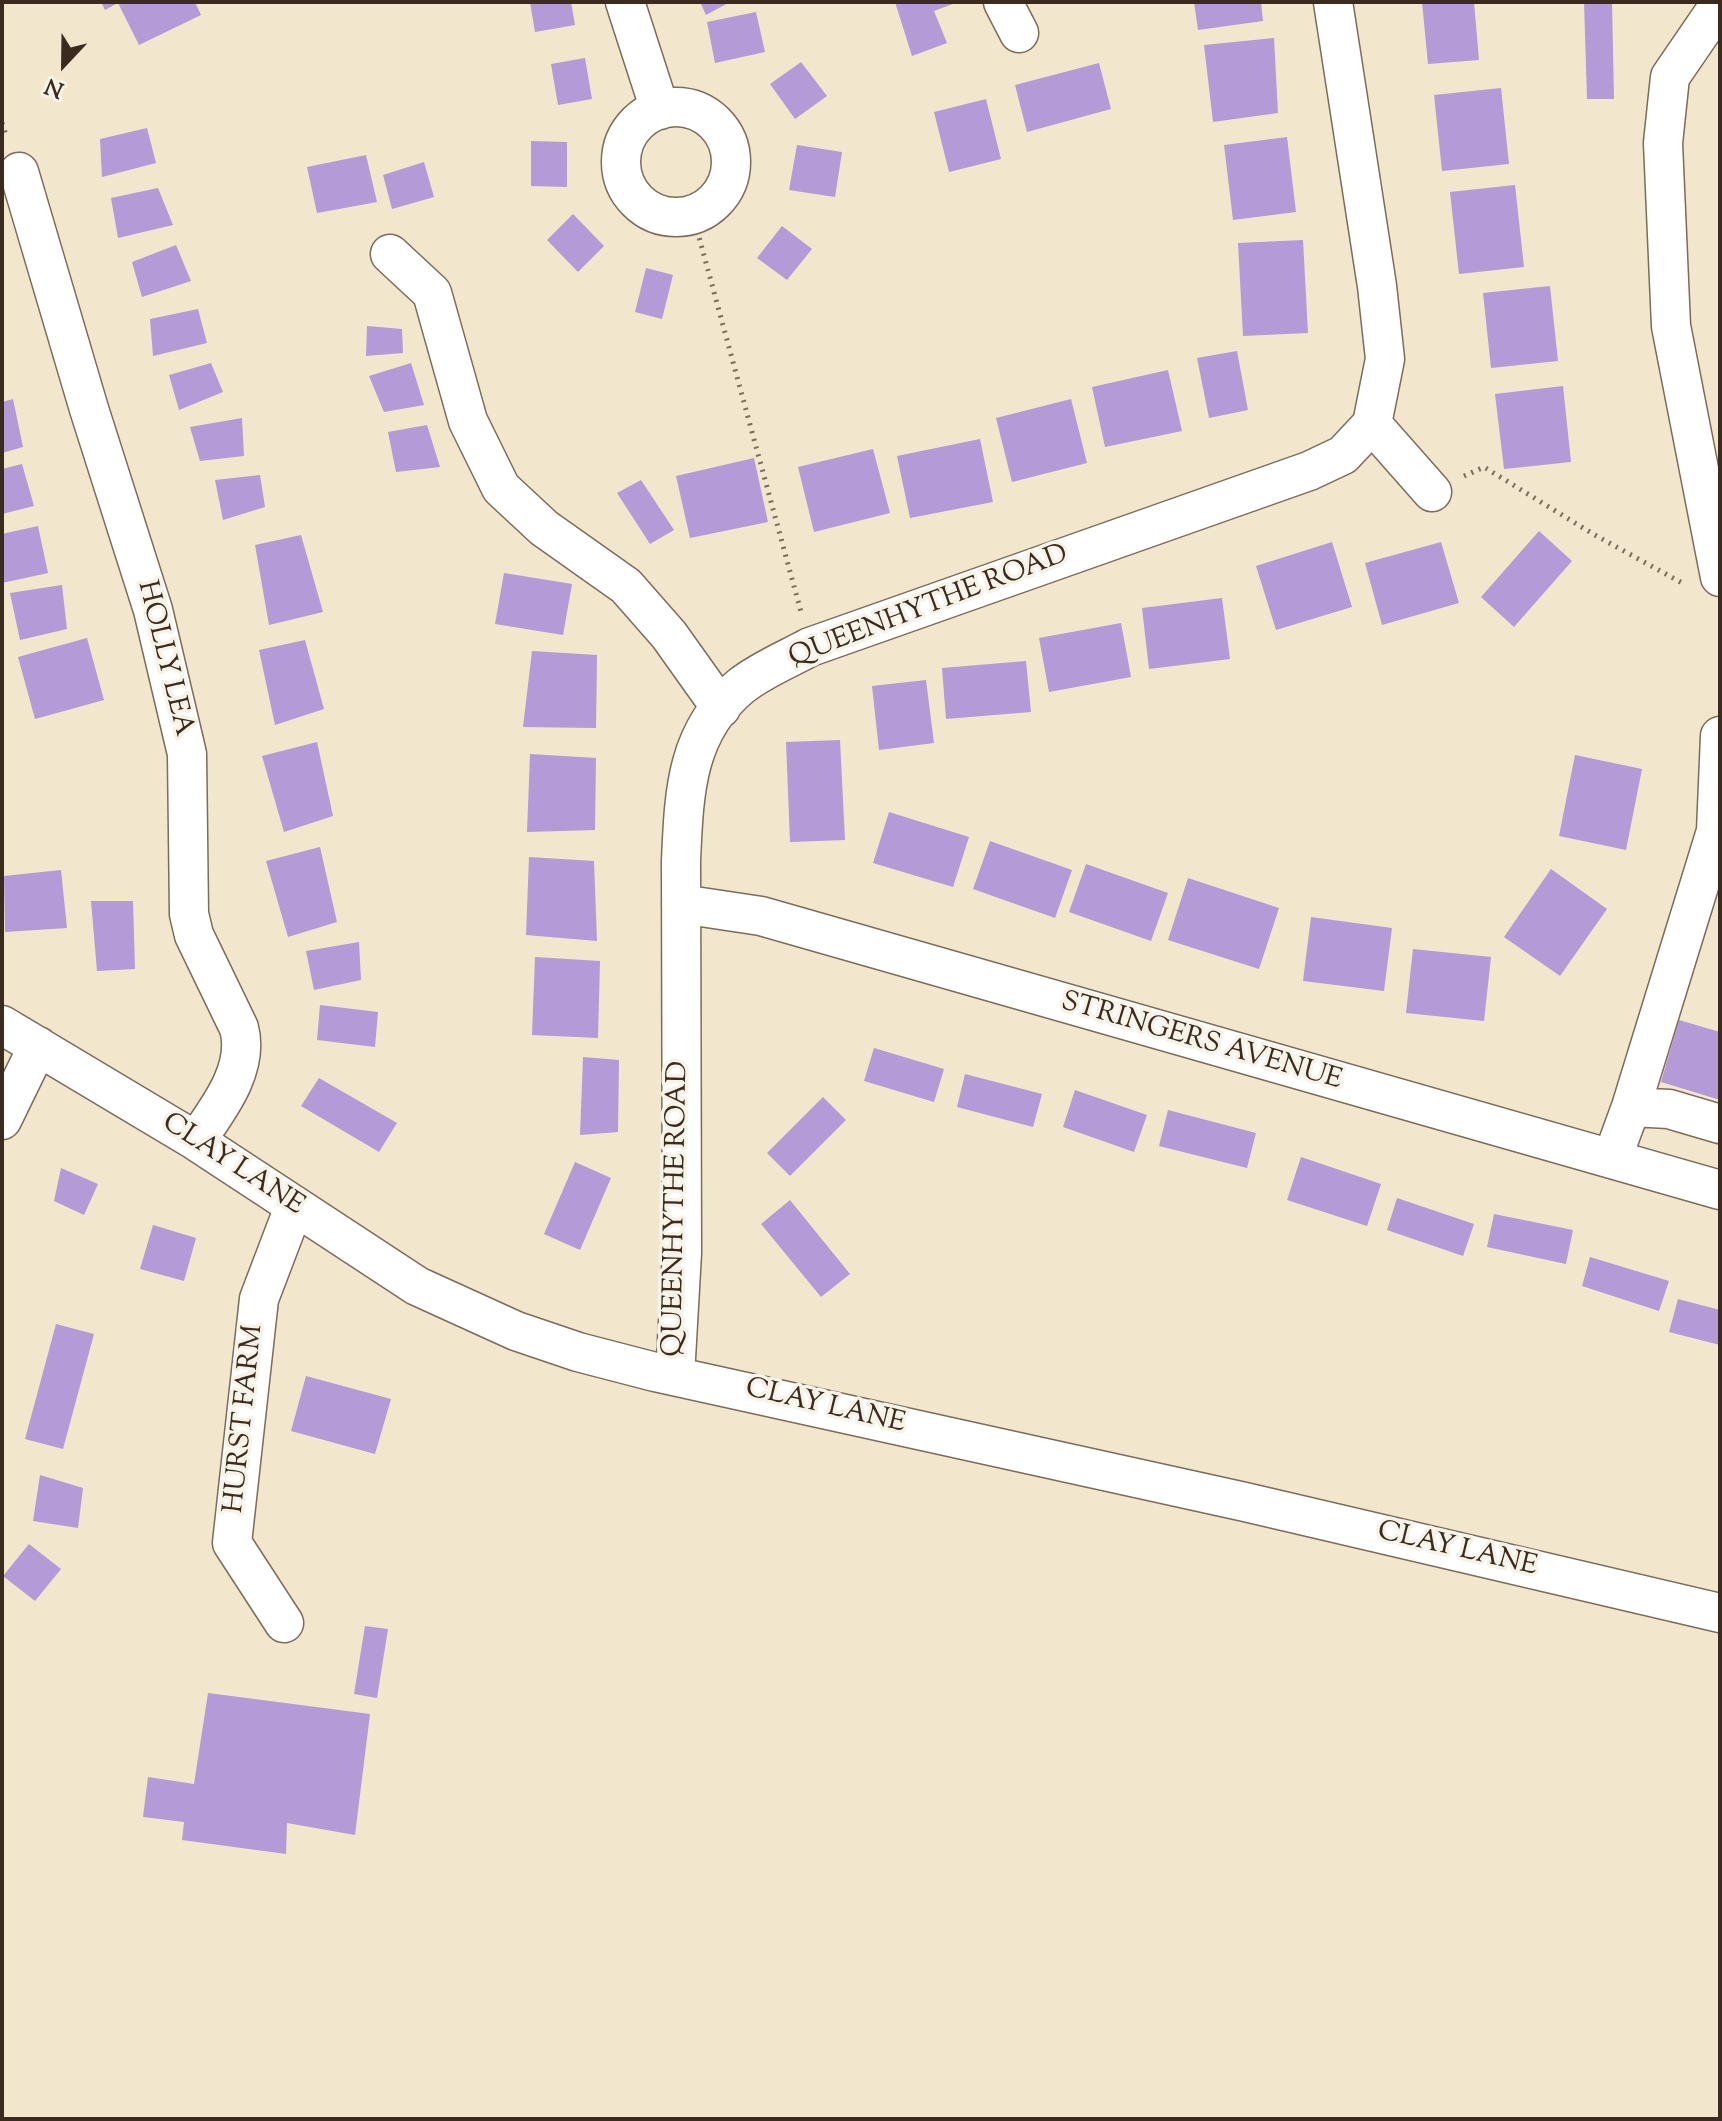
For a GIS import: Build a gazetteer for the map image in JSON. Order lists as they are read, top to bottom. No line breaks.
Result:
{"streets":{"street":["QUEENHYTHE ROAD","HOLLY LEA","STRINGERS AVENUE","CLAY LANE","HURST FARM"]},"crossings":[["QUEENHYTHE ROAD","STRINGERS AVENUE"],["QUEENHYTHE ROAD","CLAY LANE"],["HOLLY LEA","CLAY LANE"],["CLAY LANE","HURST FARM"]],"north":"bottom"}
